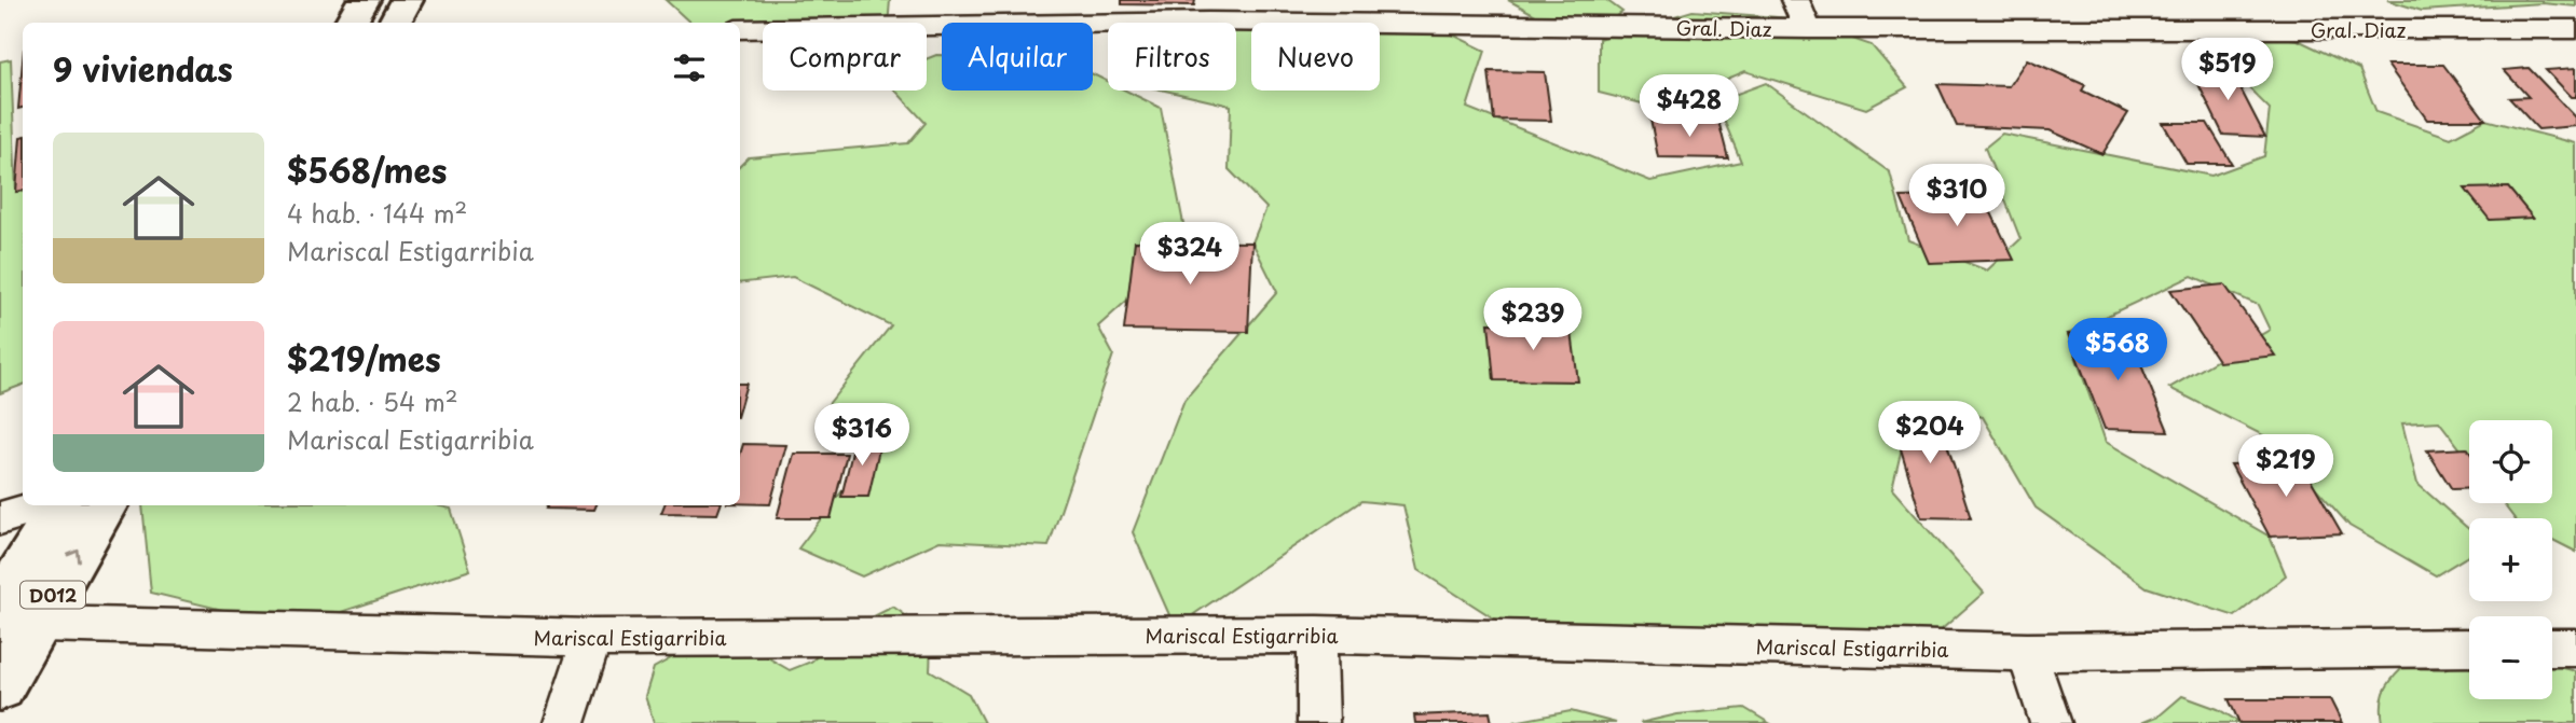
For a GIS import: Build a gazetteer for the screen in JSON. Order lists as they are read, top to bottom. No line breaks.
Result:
{"streets":{"main road":["D012"],"street":["Gral. Diaz","Mariscal Estigarribia"]},"crossings":[["D012","Mariscal Estigarribia"]],"page":{"chip":["Comprar","Alquilar","Filtros","Nuevo"],"heading":"9 viviendas","price":["$519","$428","$310","$324","$239","$568","$204","$316","$219"],"list":[{"name":"$568/mes","note":"4 hab. · 144 m² · Mariscal Estigarribia"},{"name":"$219/mes","note":"2 hab. · 54 m² · Mariscal Estigarribia"}],"map_buttons":["+","−"]}}
